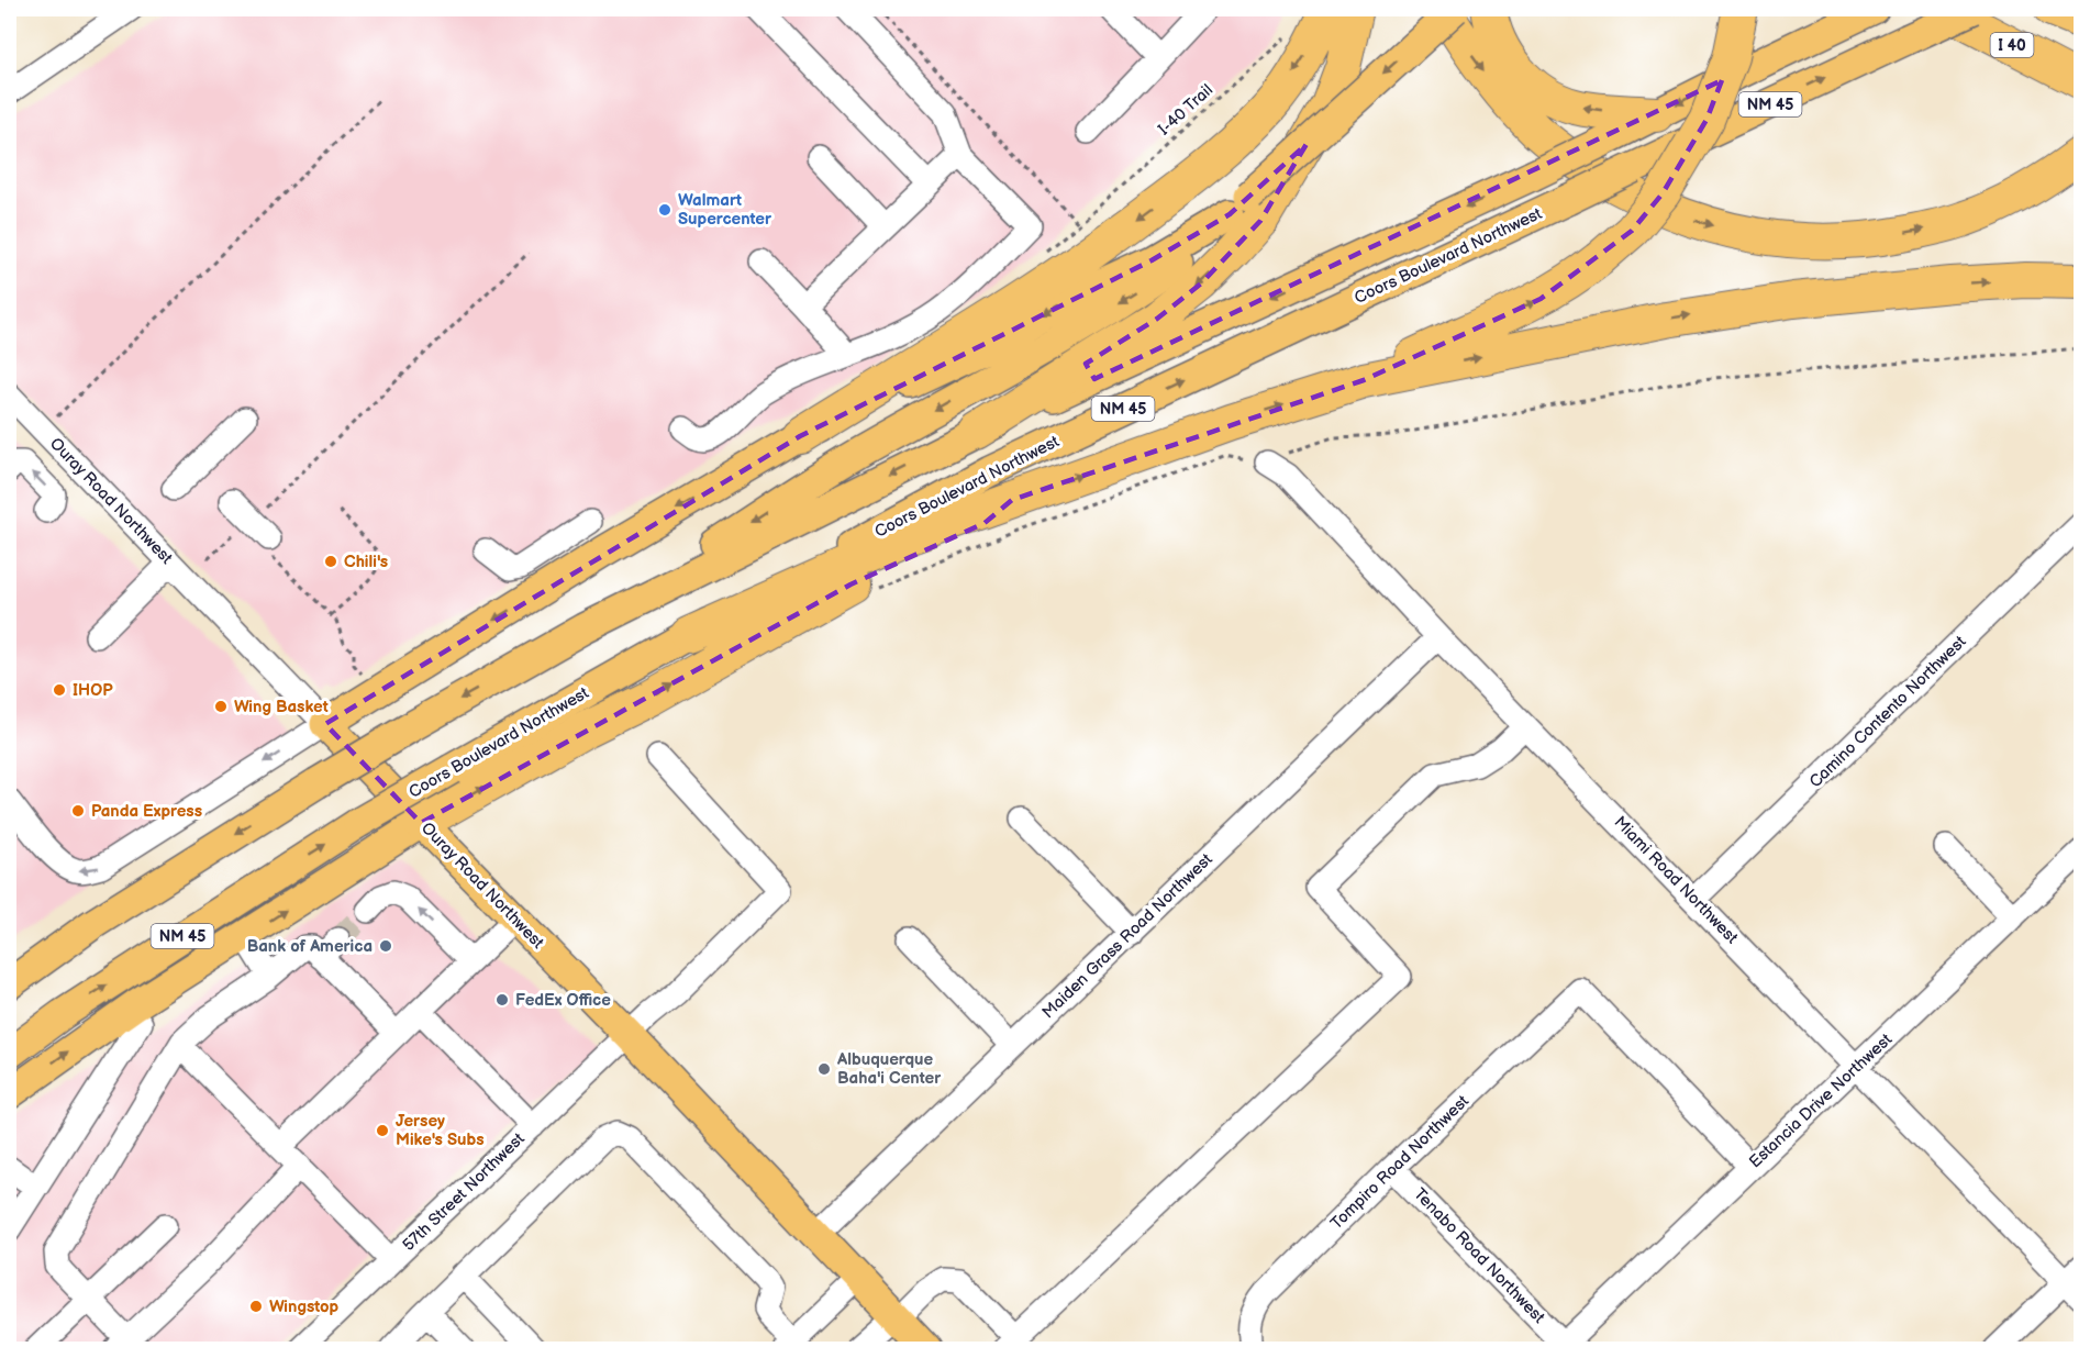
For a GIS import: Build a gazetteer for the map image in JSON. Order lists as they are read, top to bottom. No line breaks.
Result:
{"streets":{"highway":["I 40"],"main road":["NM 45","Coors Boulevard Northwest","Ouray Road Northwest"],"street":["Camino Contento Northwest","Miami Road Northwest","Maiden Grass Road Northwest","Estancia Drive Northwest","Tompiro Road Northwest","57th Street Northwest","Tenabo Road Northwest"],"path":["I-40 Trail"]},"crossings":[["Ouray Road Northwest","Maiden Grass Road Northwest"],["Ouray Road Northwest","57th Street Northwest"],["Camino Contento Northwest","Miami Road Northwest"],["Miami Road Northwest","Maiden Grass Road Northwest"],["Miami Road Northwest","Estancia Drive Northwest"],["Estancia Drive Northwest","Tompiro Road Northwest"],["Estancia Drive Northwest","Tenabo Road Northwest"],["Tompiro Road Northwest","Tenabo Road Northwest"]],"places":["Walmart Supercenter","Chili's","IHOP","Wing Basket","Panda Express","Bank of America","FedEx Office","Albuquerque Baha'i Center","Jersey Mike's Subs","Wingstop"]}
